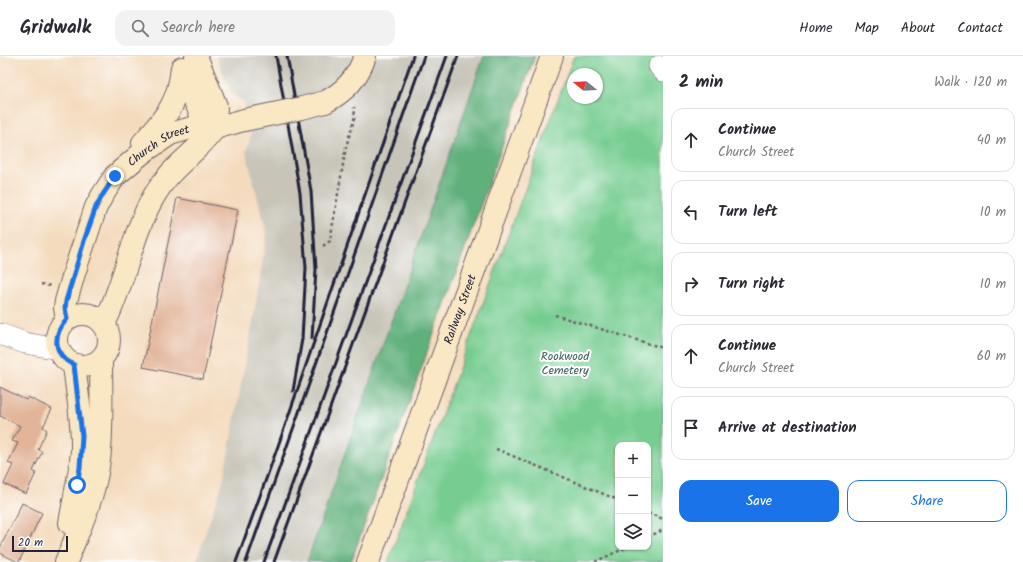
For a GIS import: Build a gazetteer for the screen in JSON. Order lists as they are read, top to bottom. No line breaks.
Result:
{"streets":{"main road":["Church Street","Railway Street"]},"parks":["Rookwood Cemetery"],"scale_bar":"20 m","north":"left","page":{"header":"Gridwalk","search":"Search here","nav":["Home","Map","About","Contact"],"heading":["2 min","Walk · 120 m"],"list":[["Continue","Church Street","40 m"],["Turn left","10 m"],["Turn right","10 m"],["Continue","Church Street","60 m"],"Arrive at destination"],"map_buttons":["+","−"],"buttons":["Save","Share"],"scale":"20 m"}}
